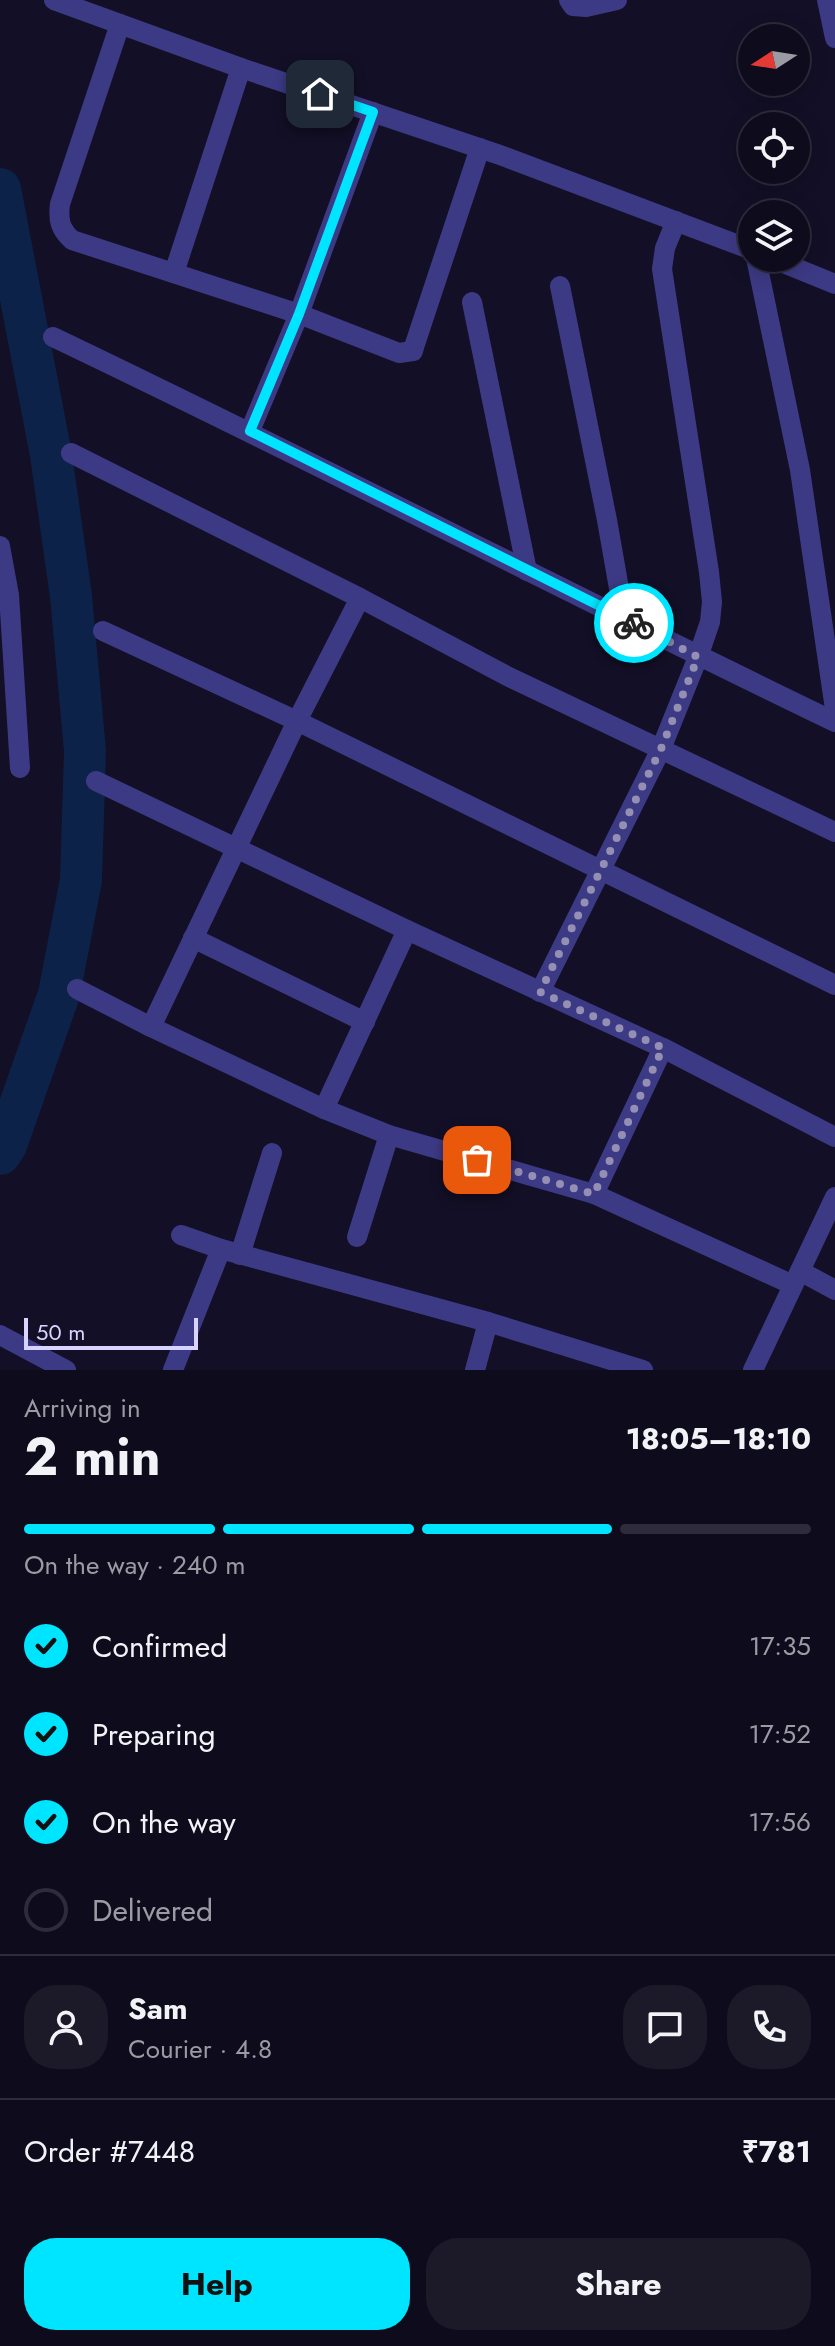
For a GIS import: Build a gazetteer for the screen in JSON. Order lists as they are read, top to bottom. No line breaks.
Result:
{"scale_bar":"50 m","north":"left","page":{"scale":"50 m","heading":["2 min","Arriving in","18:05–18:10"],"panel":["Sam","Courier · 4.8","Order #7448","₹781"],"bar":"On the way · 240 m","list":[["Confirmed","17:35"],["Preparing","17:52"],["On the way","17:56"],"Delivered"],"buttons":["Help","Share"]}}
